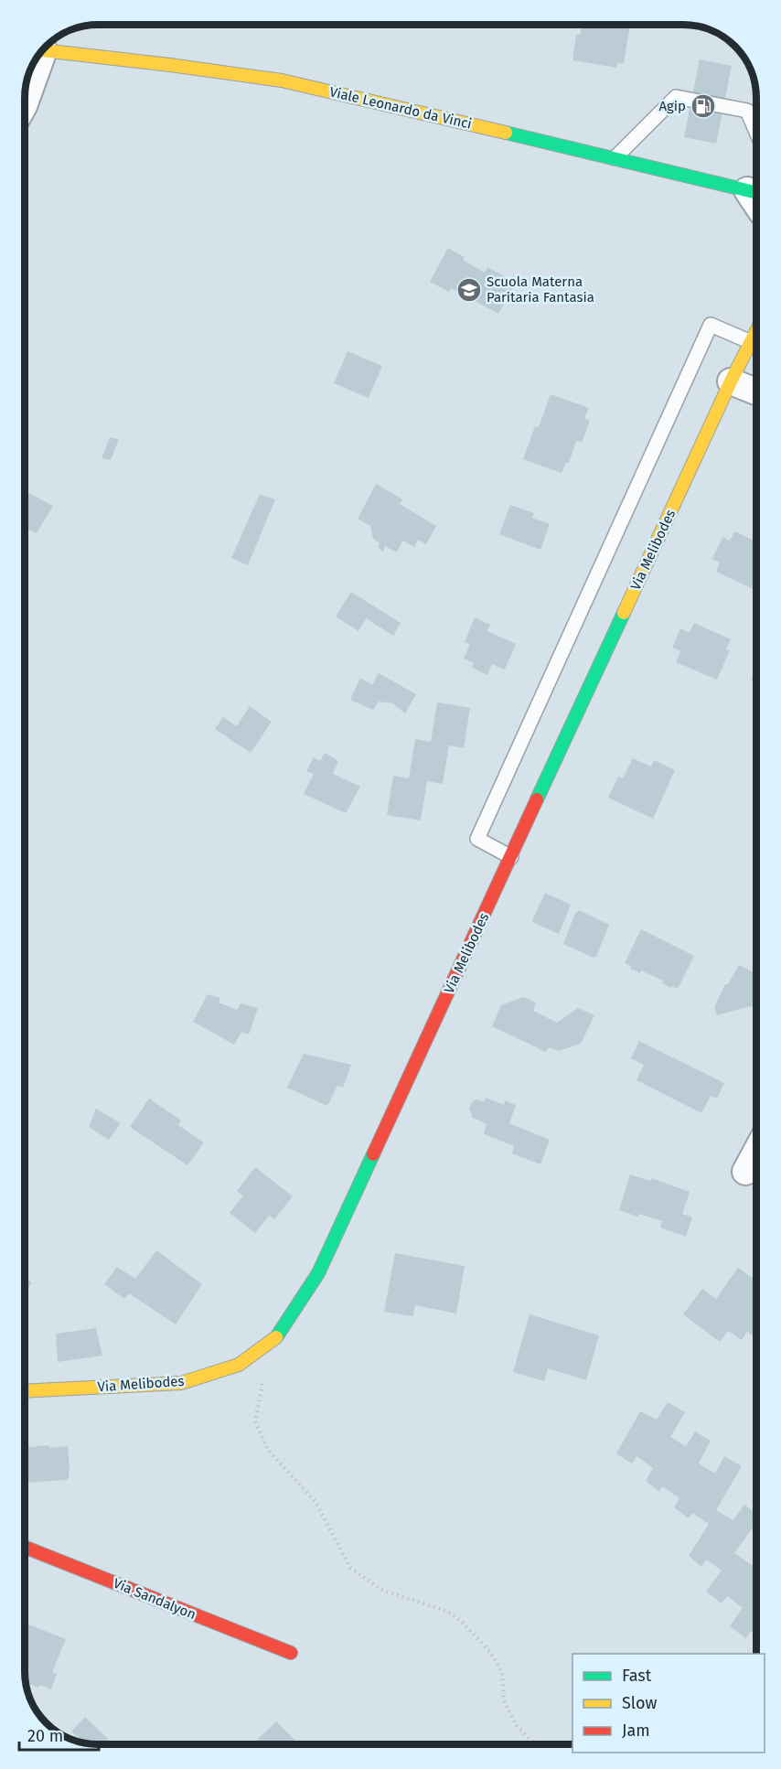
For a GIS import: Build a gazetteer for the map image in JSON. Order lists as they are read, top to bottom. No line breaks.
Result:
{"streets":{"street":["Viale Leonardo da Vinci","Via Melibodes","Via Sandalyon"]},"places":{"fuel station":["Agip"],"school or university":["Scuola Materna Paritaria Fantasia"]},"legend":["Fast","Slow","Jam"],"scale_bar":"20 m"}
